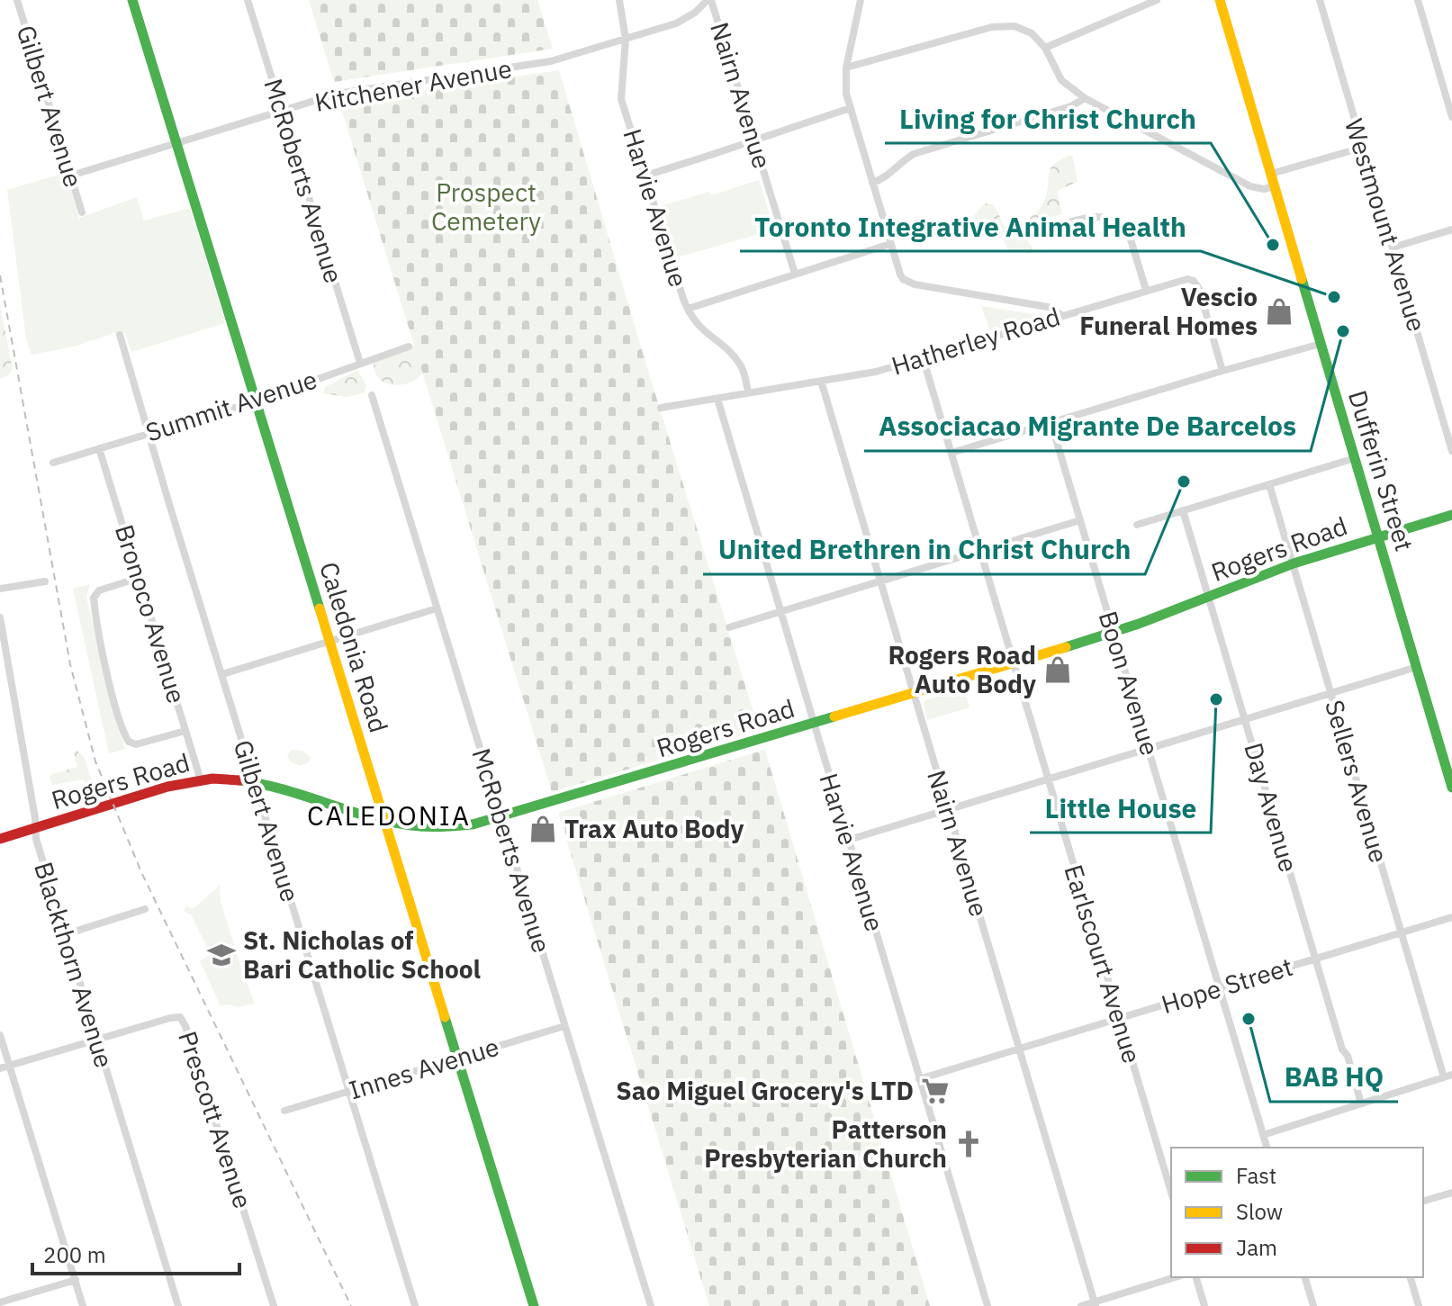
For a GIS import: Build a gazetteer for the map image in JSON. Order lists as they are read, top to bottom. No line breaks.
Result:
{"streets":{"street":["Kitchener Avenue","Nairn Avenue","Gilbert Avenue","McRoberts Avenue","Harvie Avenue","Westmount Avenue","Hatherley Road","Summit Avenue","Dufferin Street","Rogers Road","Bronoco Avenue","Caledonia Road","Boon Avenue","Sellers Avenue","Day Avenue","Earlscourt Avenue","Blackthorn Avenue","Hope Street","Innes Avenue","Prescott Avenue"]},"crossings":[["Kitchener Avenue","Nairn Avenue"],["Kitchener Avenue","Gilbert Avenue"],["Kitchener Avenue","McRoberts Avenue"],["Kitchener Avenue","Harvie Avenue"],["Kitchener Avenue","Caledonia Road"],["Nairn Avenue","Hatherley Road"],["Nairn Avenue","Rogers Road"],["Nairn Avenue","Hope Street"],["Gilbert Avenue","Summit Avenue"],["Gilbert Avenue","Rogers Road"],["Gilbert Avenue","Innes Avenue"],["McRoberts Avenue","Summit Avenue"],["McRoberts Avenue","Rogers Road"],["McRoberts Avenue","Innes Avenue"],["Harvie Avenue","Hatherley Road"],["Harvie Avenue","Rogers Road"],["Harvie Avenue","Hope Street"],["Hatherley Road","Earlscourt Avenue"],["Summit Avenue","Bronoco Avenue"],["Summit Avenue","Caledonia Road"],["Dufferin Street","Rogers Road"],["Rogers Road","Bronoco Avenue"],["Rogers Road","Caledonia Road"],["Rogers Road","Boon Avenue"],["Rogers Road","Sellers Avenue"],["Rogers Road","Day Avenue"],["Rogers Road","Earlscourt Avenue"],["Rogers Road","Blackthorn Avenue"],["Caledonia Road","Innes Avenue"],["Boon Avenue","Hope Street"],["Sellers Avenue","Hope Street"],["Day Avenue","Hope Street"],["Earlscourt Avenue","Hope Street"],["Blackthorn Avenue","Prescott Avenue"]],"districts":["CALEDONIA"],"parks":["Prospect Cemetery"],"places":{"other":["Living for Christ Church","Toronto Integrative Animal Health","Associacao Migrante De Barcelos","United Brethren in Christ Church","Little House","BAB HQ"],"shop":["Vescio Funeral Homes","Rogers Road Auto Body","Trax Auto Body"],"school or university":["St. Nicholas of Bari Catholic School"],"supermarket":["Sao Miguel Grocery's LTD"],"church":["Patterson Presbyterian Church"]},"legend":["Fast","Slow","Jam"],"scale_bar":"200 m"}
